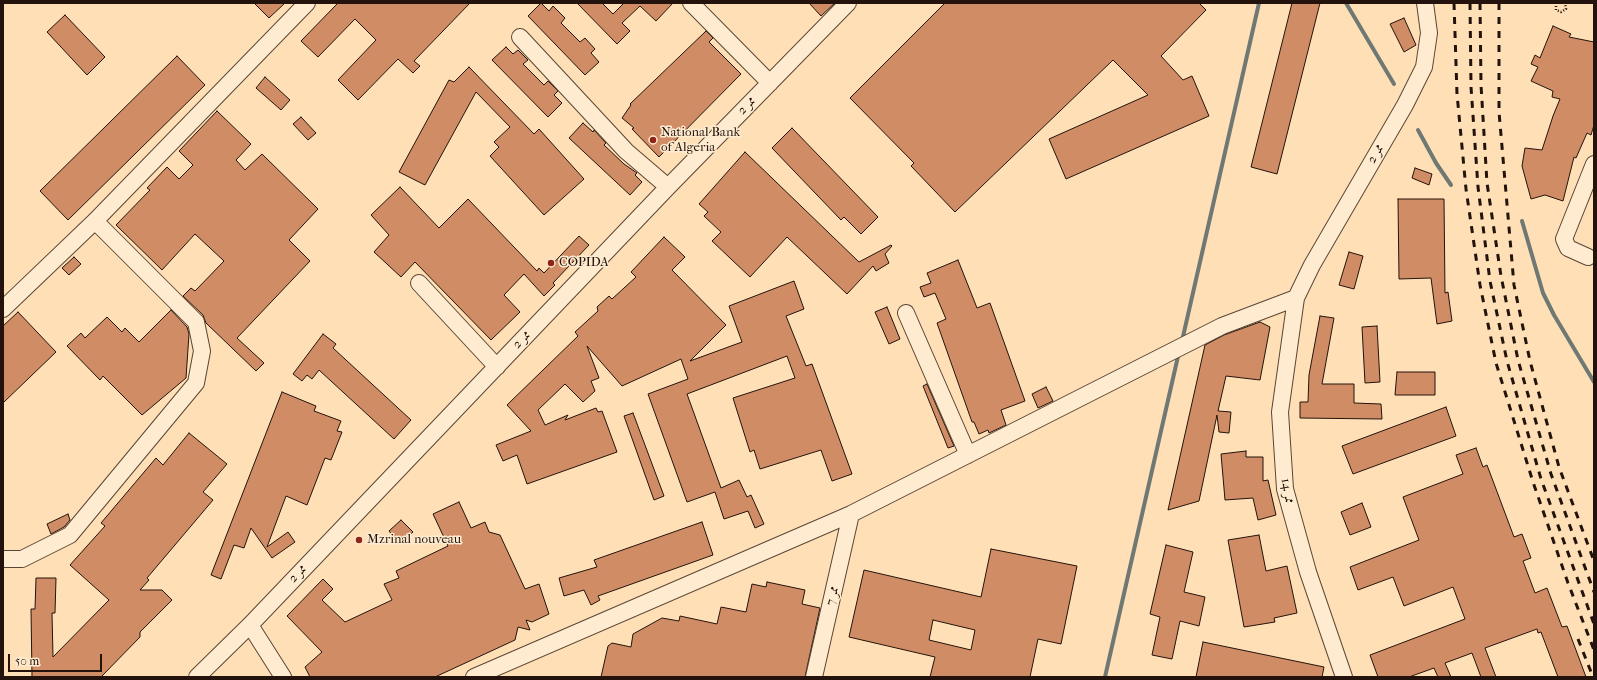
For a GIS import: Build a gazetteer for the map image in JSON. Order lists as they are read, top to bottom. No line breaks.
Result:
{"streets":{"lane":["ممر 2","ممر 14","ممر 7"]},"crossings":[["ممر 2","ممر 14"]],"places":["National Bank of Algeria","COPIDA","Mzrinal nouveau"],"scale_bar":"50 m"}
